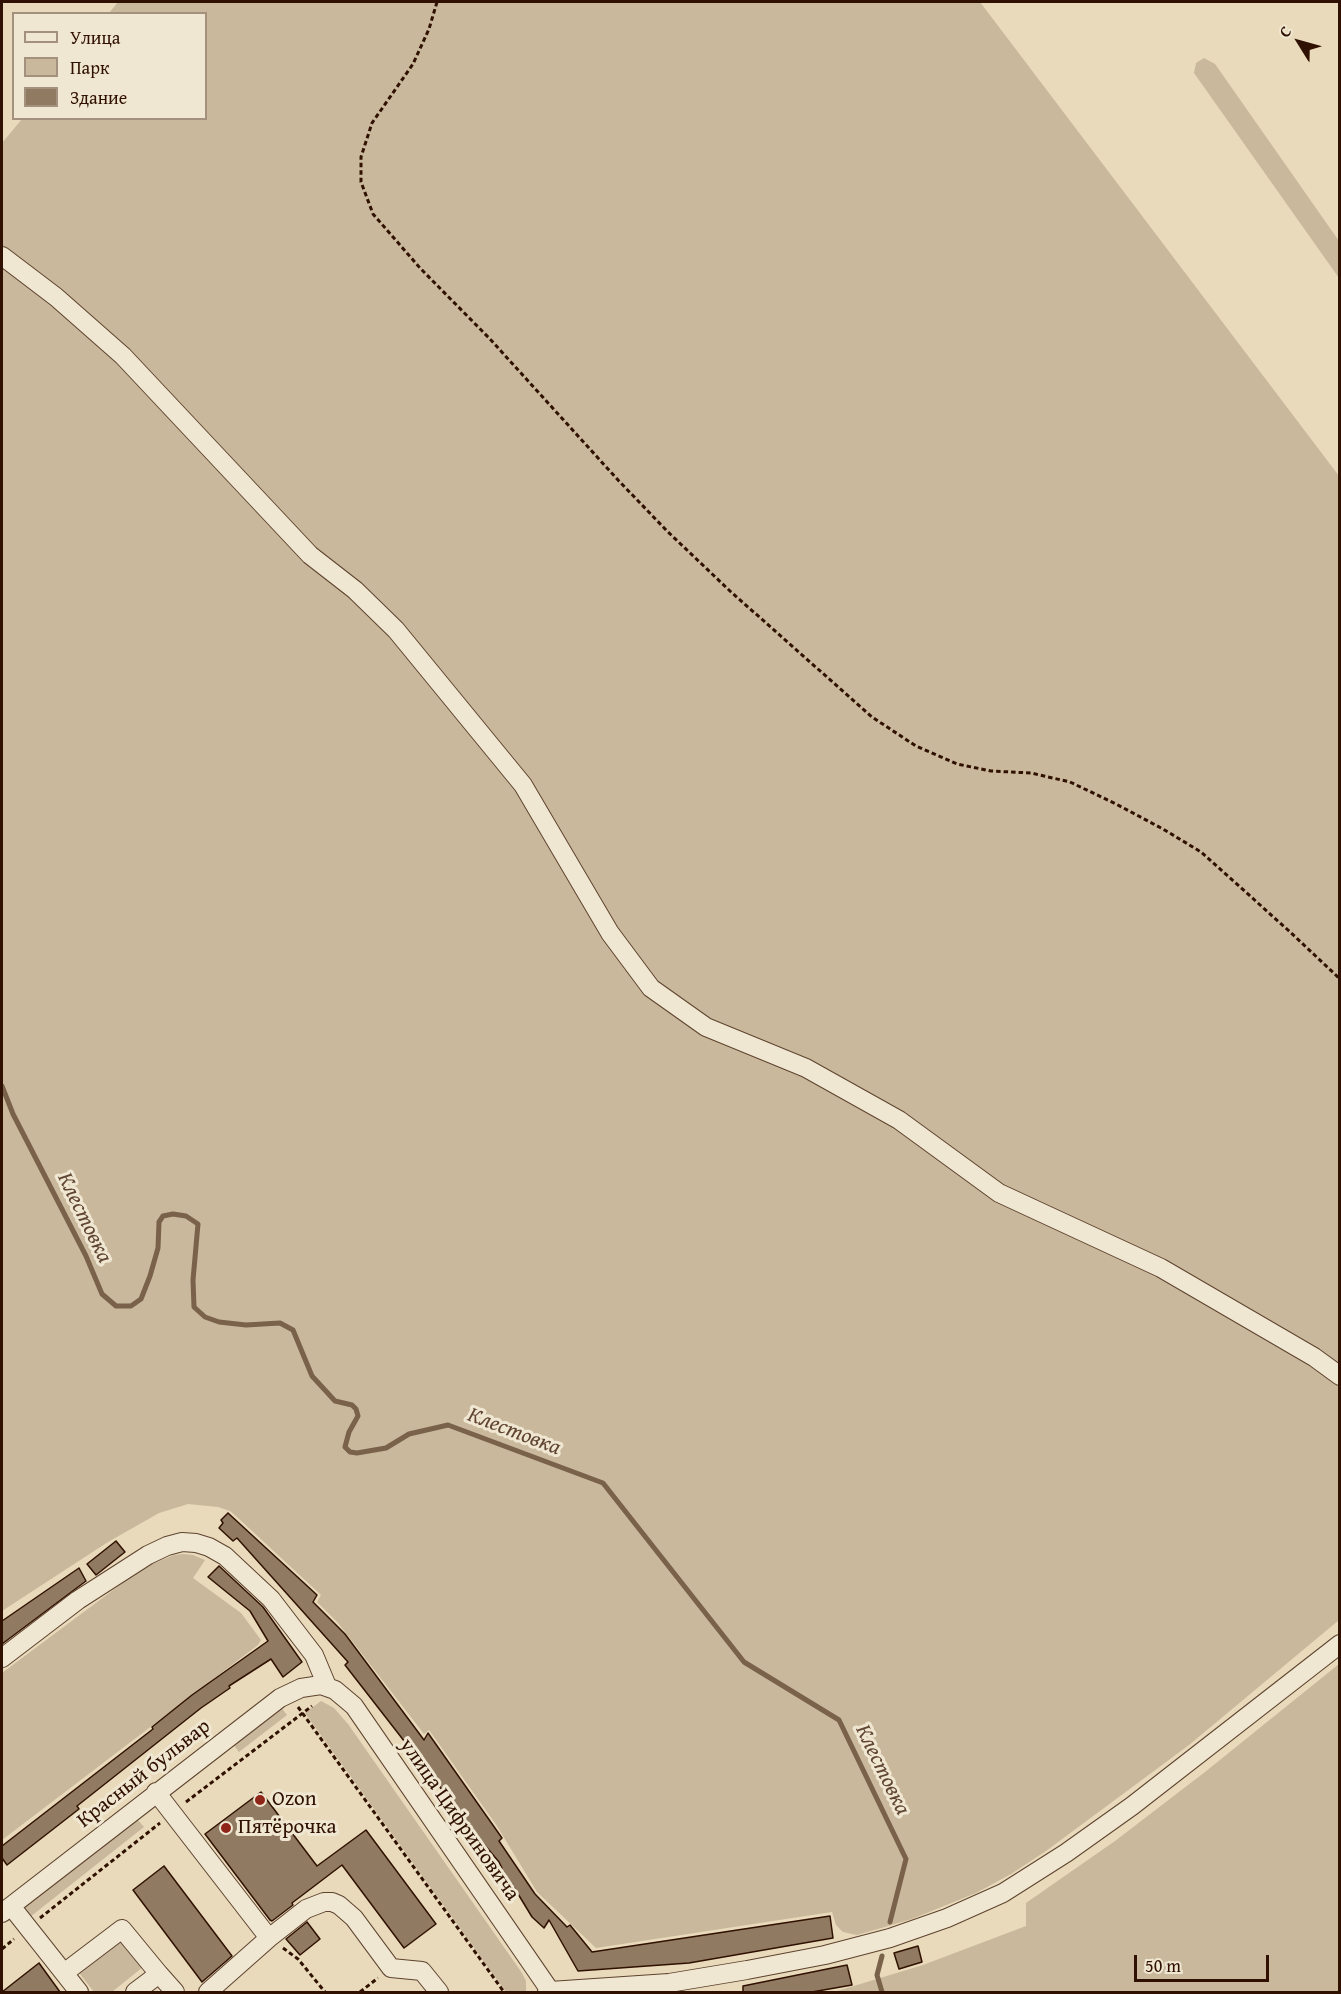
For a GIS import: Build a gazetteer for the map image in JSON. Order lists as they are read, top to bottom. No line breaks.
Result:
{"streets":{"street":["Красный бульвар","улица Цифриновича"]},"crossings":[["Красный бульвар","улица Цифриновича"]],"water":["Клестовка"],"places":["Ozon","Пятёрочка"],"legend":["Улица","Парк","Здание"],"scale_bar":"50 m","north":"top left"}
